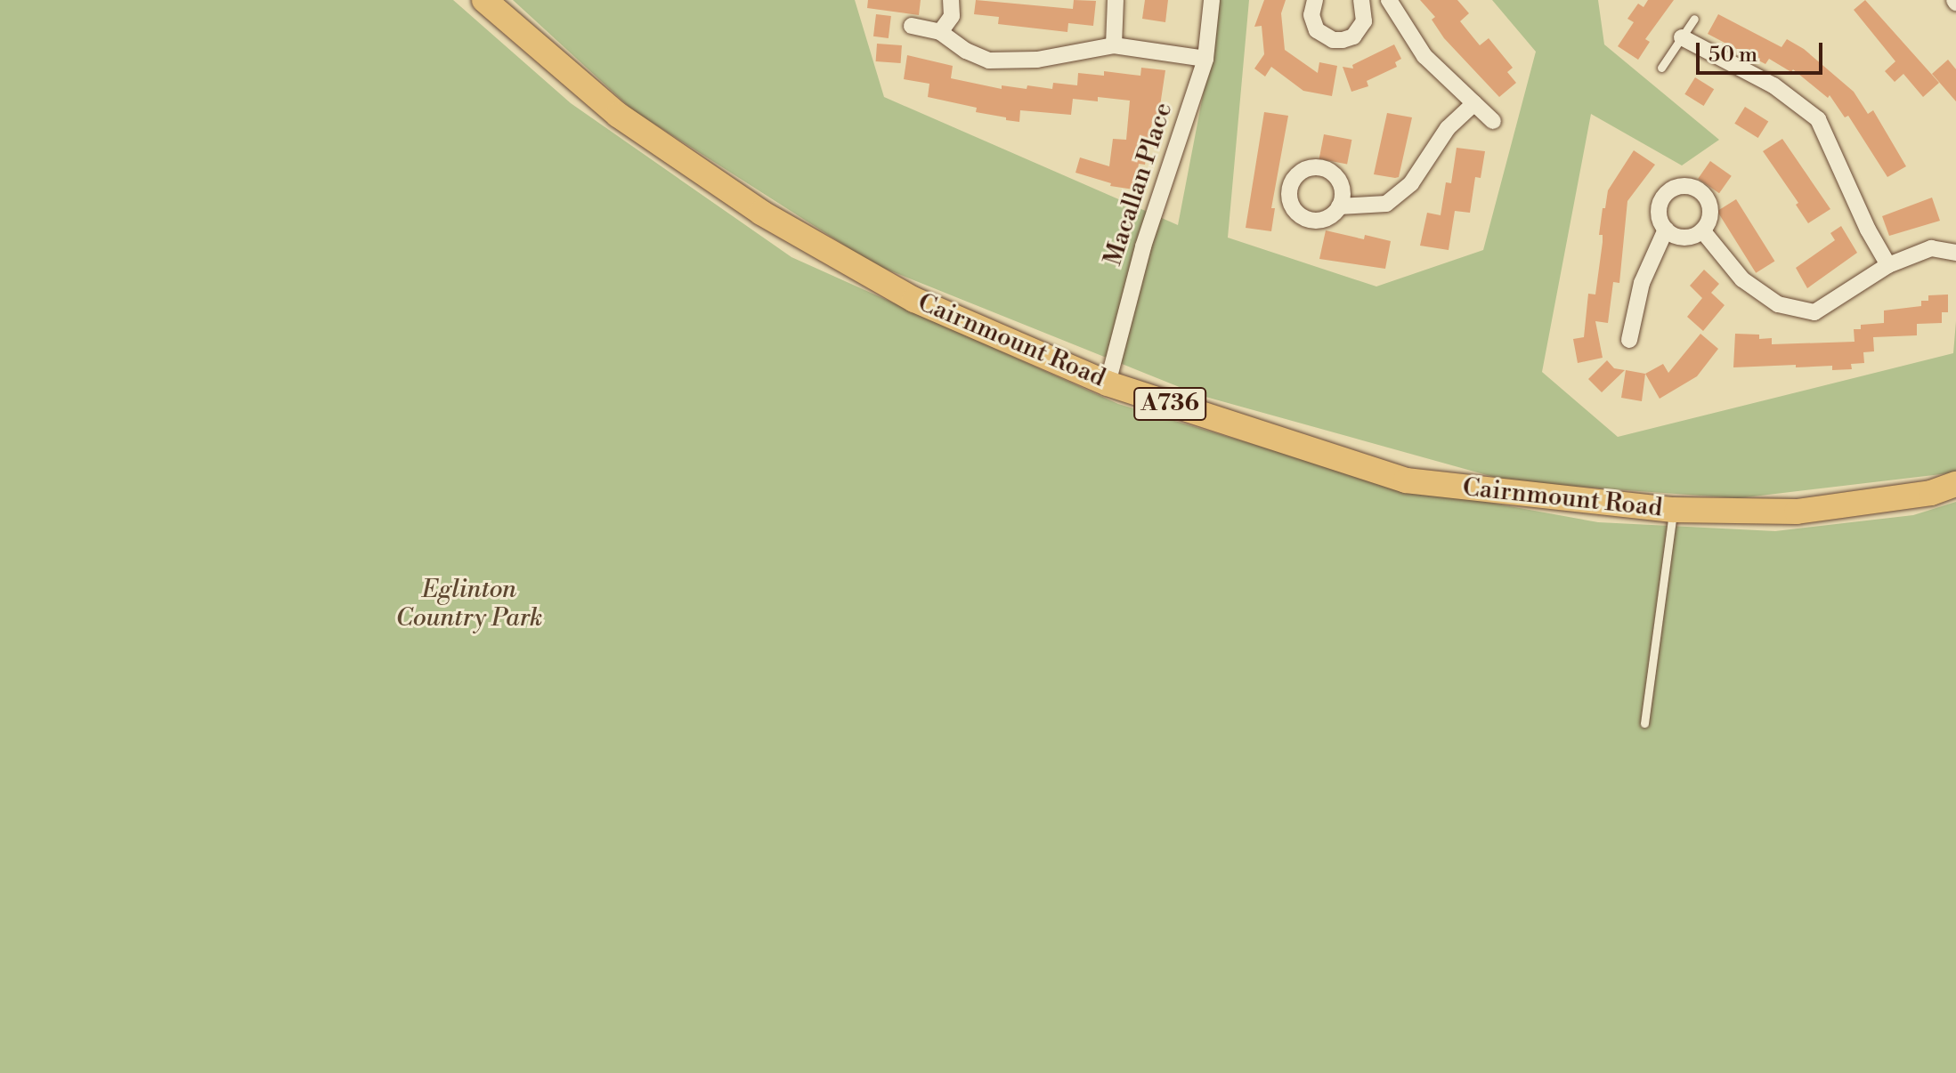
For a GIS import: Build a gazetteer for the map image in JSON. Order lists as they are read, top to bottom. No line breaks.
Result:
{"streets":{"main road":["Cairnmount Road","A736"],"street":["Macallan Place"]},"crossings":[["Macallan Place","Cairnmount Road"]],"parks":["Eglinton Country Park"],"scale_bar":"50 m"}
